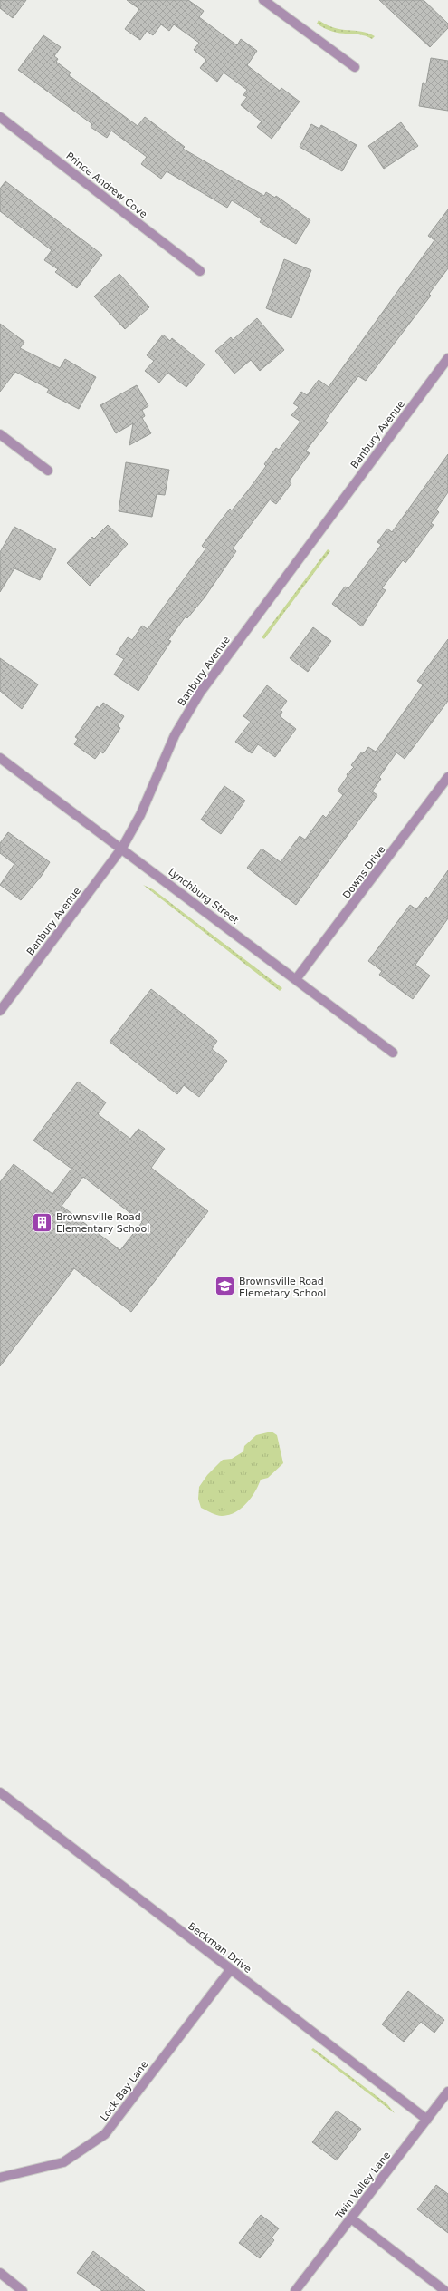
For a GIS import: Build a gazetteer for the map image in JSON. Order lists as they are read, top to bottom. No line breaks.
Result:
{"streets":{"street":["Prince Andrew Cove","Banbury Avenue","Downs Drive","Lynchburg Street","Beckman Drive","Lock Bay Lane","Twin Valley Lane"]},"crossings":[["Banbury Avenue","Lynchburg Street"],["Downs Drive","Lynchburg Street"],["Beckman Drive","Lock Bay Lane"],["Beckman Drive","Twin Valley Lane"]],"places":{"building":["Brownsville Road Elementary School"],"school or university":["Brownsville Road Elemetary School"]}}
